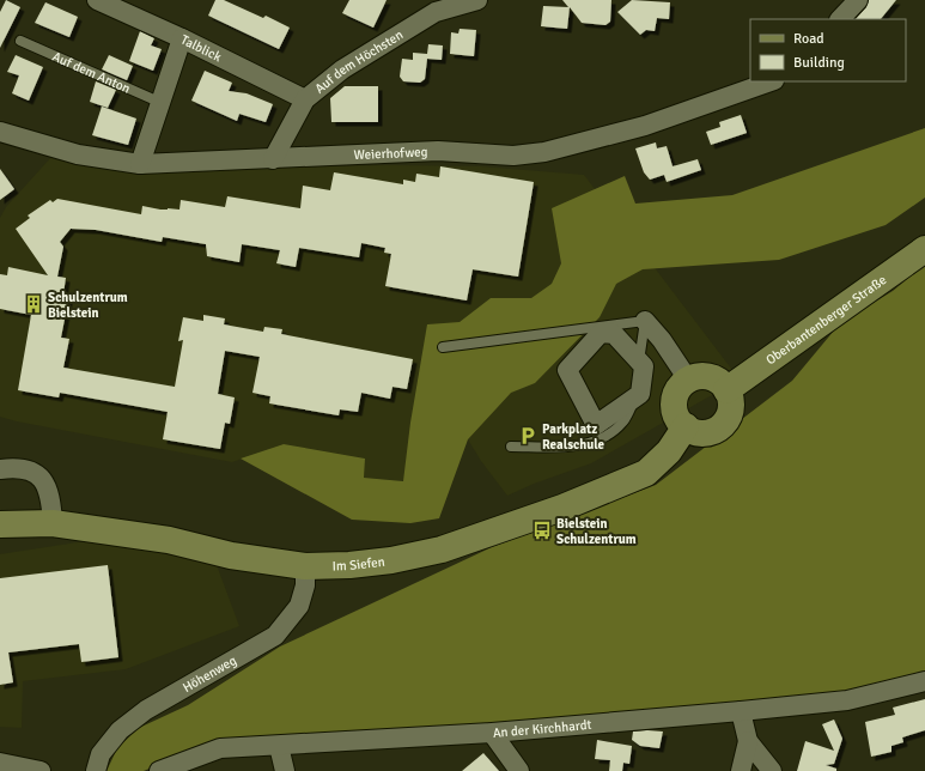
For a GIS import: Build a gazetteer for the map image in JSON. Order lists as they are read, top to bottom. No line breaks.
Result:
{"streets":{"main road":["Oberbantenberger Straße","Im Siefen"],"street":["Talblick","Auf dem Höchsten","Weierhofweg","Höhenweg","An der Kirchhardt"],"lane":["Auf dem Anton"]},"crossings":[["Talblick","Auf dem Höchsten"],["Auf dem Höchsten","Weierhofweg"],["Oberbantenberger Straße","Im Siefen"],["Im Siefen","Höhenweg"]],"places":{"building":["Schulzentrum Bielstein"],"parking":["Parkplatz Realschule"],"bus stop":["Bielstein Schulzentrum"]},"legend":["Road","Building"]}
